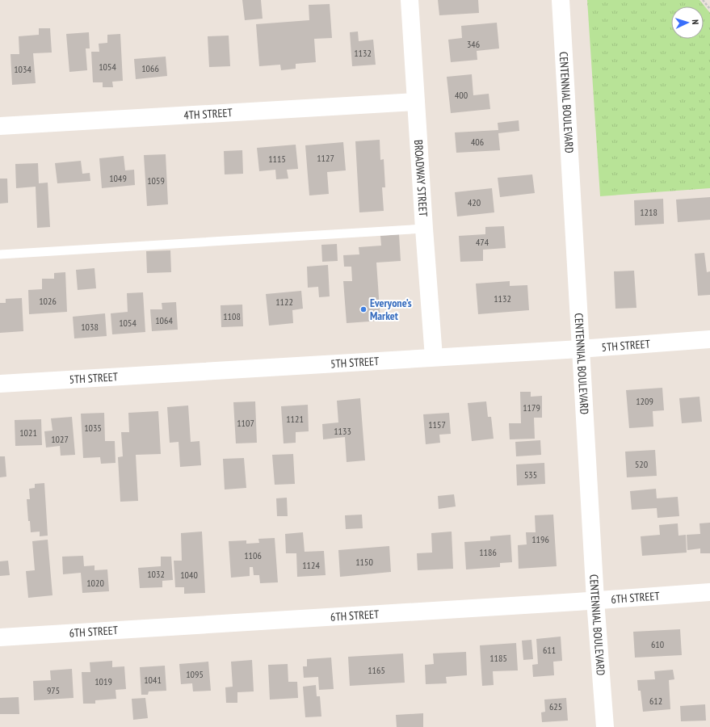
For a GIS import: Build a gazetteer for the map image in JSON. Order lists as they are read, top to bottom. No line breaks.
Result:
{"streets":{"street":["CENTENNIAL BOULEVARD","4TH STREET","BROADWAY STREET","5TH STREET","6TH STREET"]},"crossings":[["CENTENNIAL BOULEVARD","5TH STREET"],["CENTENNIAL BOULEVARD","6TH STREET"],["4TH STREET","BROADWAY STREET"],["BROADWAY STREET","5TH STREET"]],"places":["Everyone’s Market"],"house_numbers":["346","1132","1054","1066","1034","400","406","1127","1115","1049","1059","420","1218","474","1132","1026","1122","1108","1064","1054","1038","1209","1179","1121","1107","1157","1035","1133","1021","1027","520","535","1196","1186","1106","1150","1124","1032","1040","1020","610","611","1185","1165","1095","1041","1019","975","612","625"],"north":"right"}
